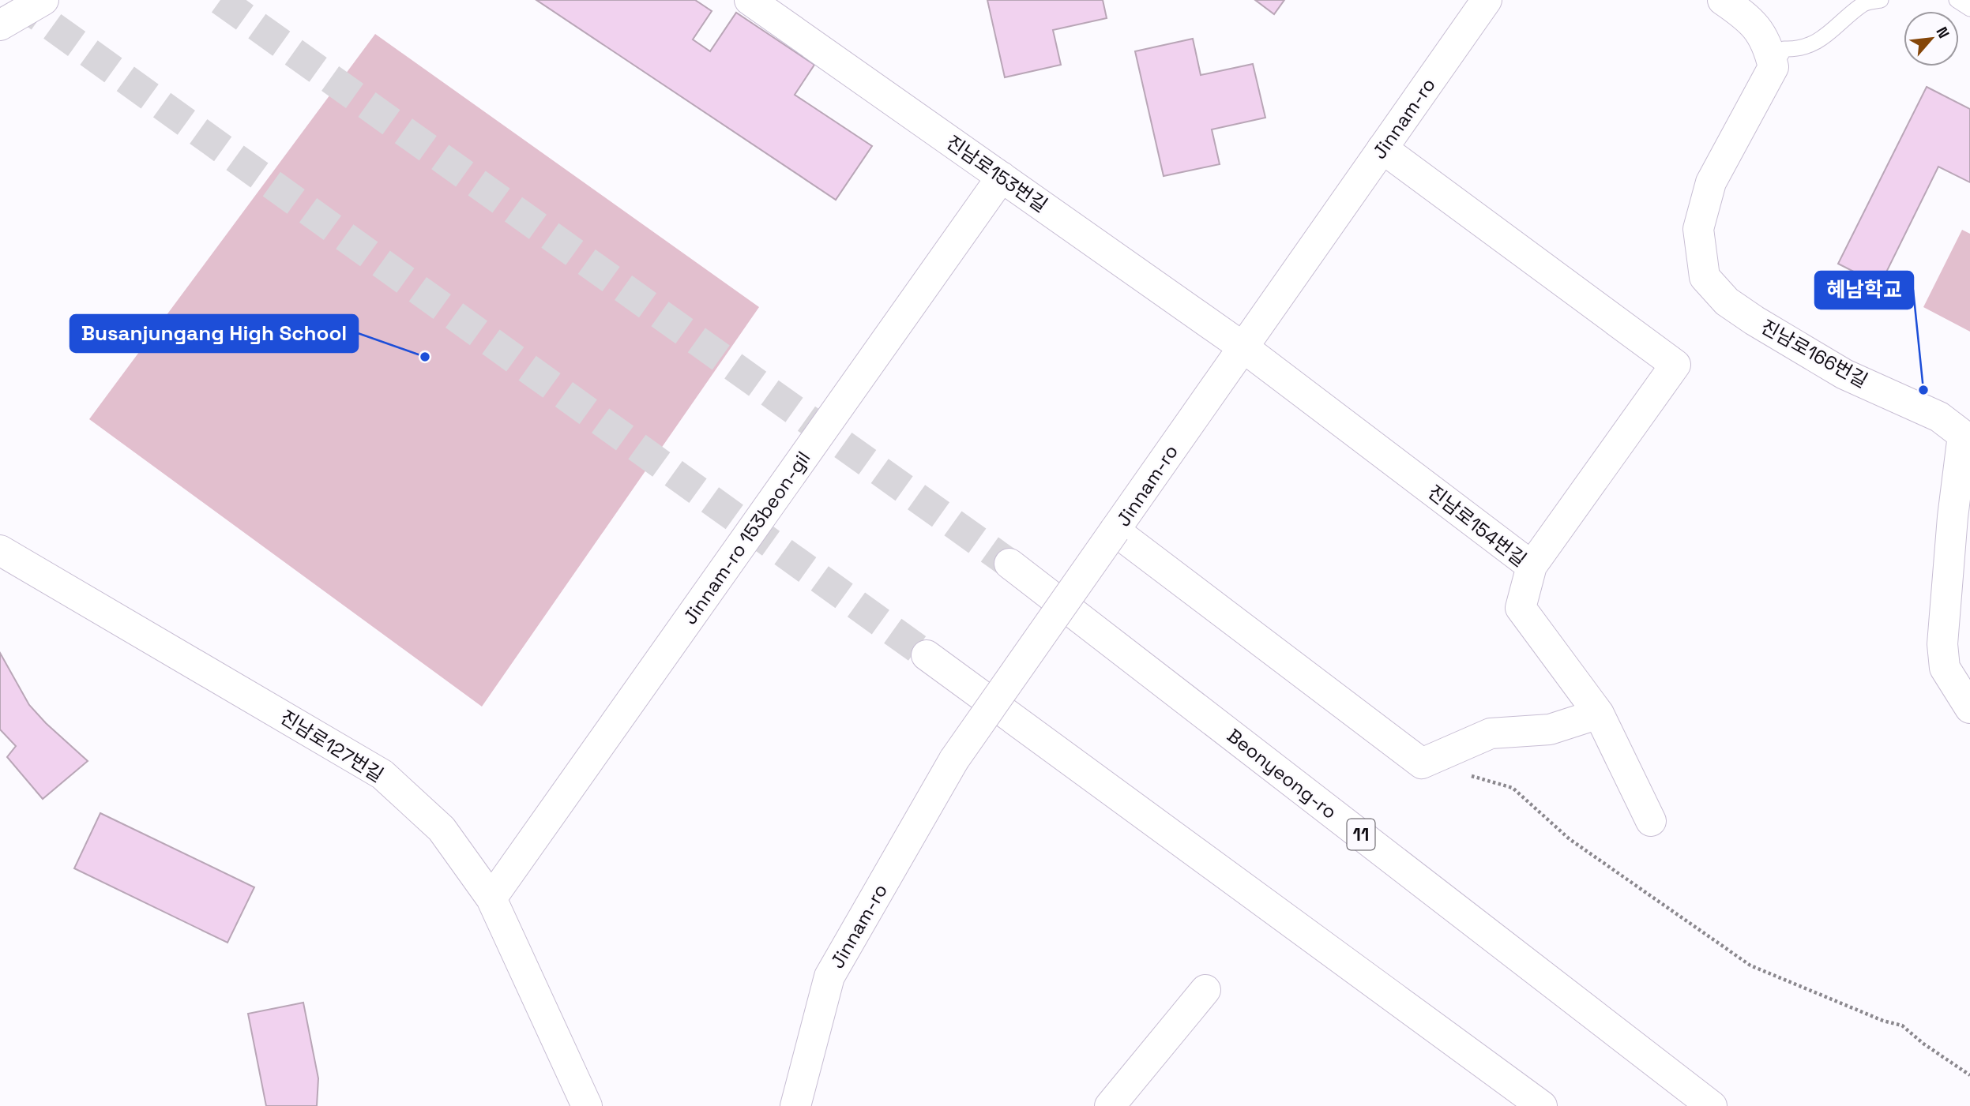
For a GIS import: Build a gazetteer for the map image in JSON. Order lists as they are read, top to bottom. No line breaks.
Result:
{"streets":{"main road":["Jinnam-ro","진남로153번길","진남로166번길","진남로154번길","Jinnam-ro 153beon-gil","진남로127번길","Beonyeong-ro","11"]},"crossings":[["Jinnam-ro","진남로153번길"],["Jinnam-ro","진남로154번길"],["진남로153번길","진남로154번길"],["진남로153번길","Jinnam-ro 153beon-gil"],["Jinnam-ro 153beon-gil","진남로127번길"]],"places":["Busanjungang High School","혜남학교"],"north":"top right"}
